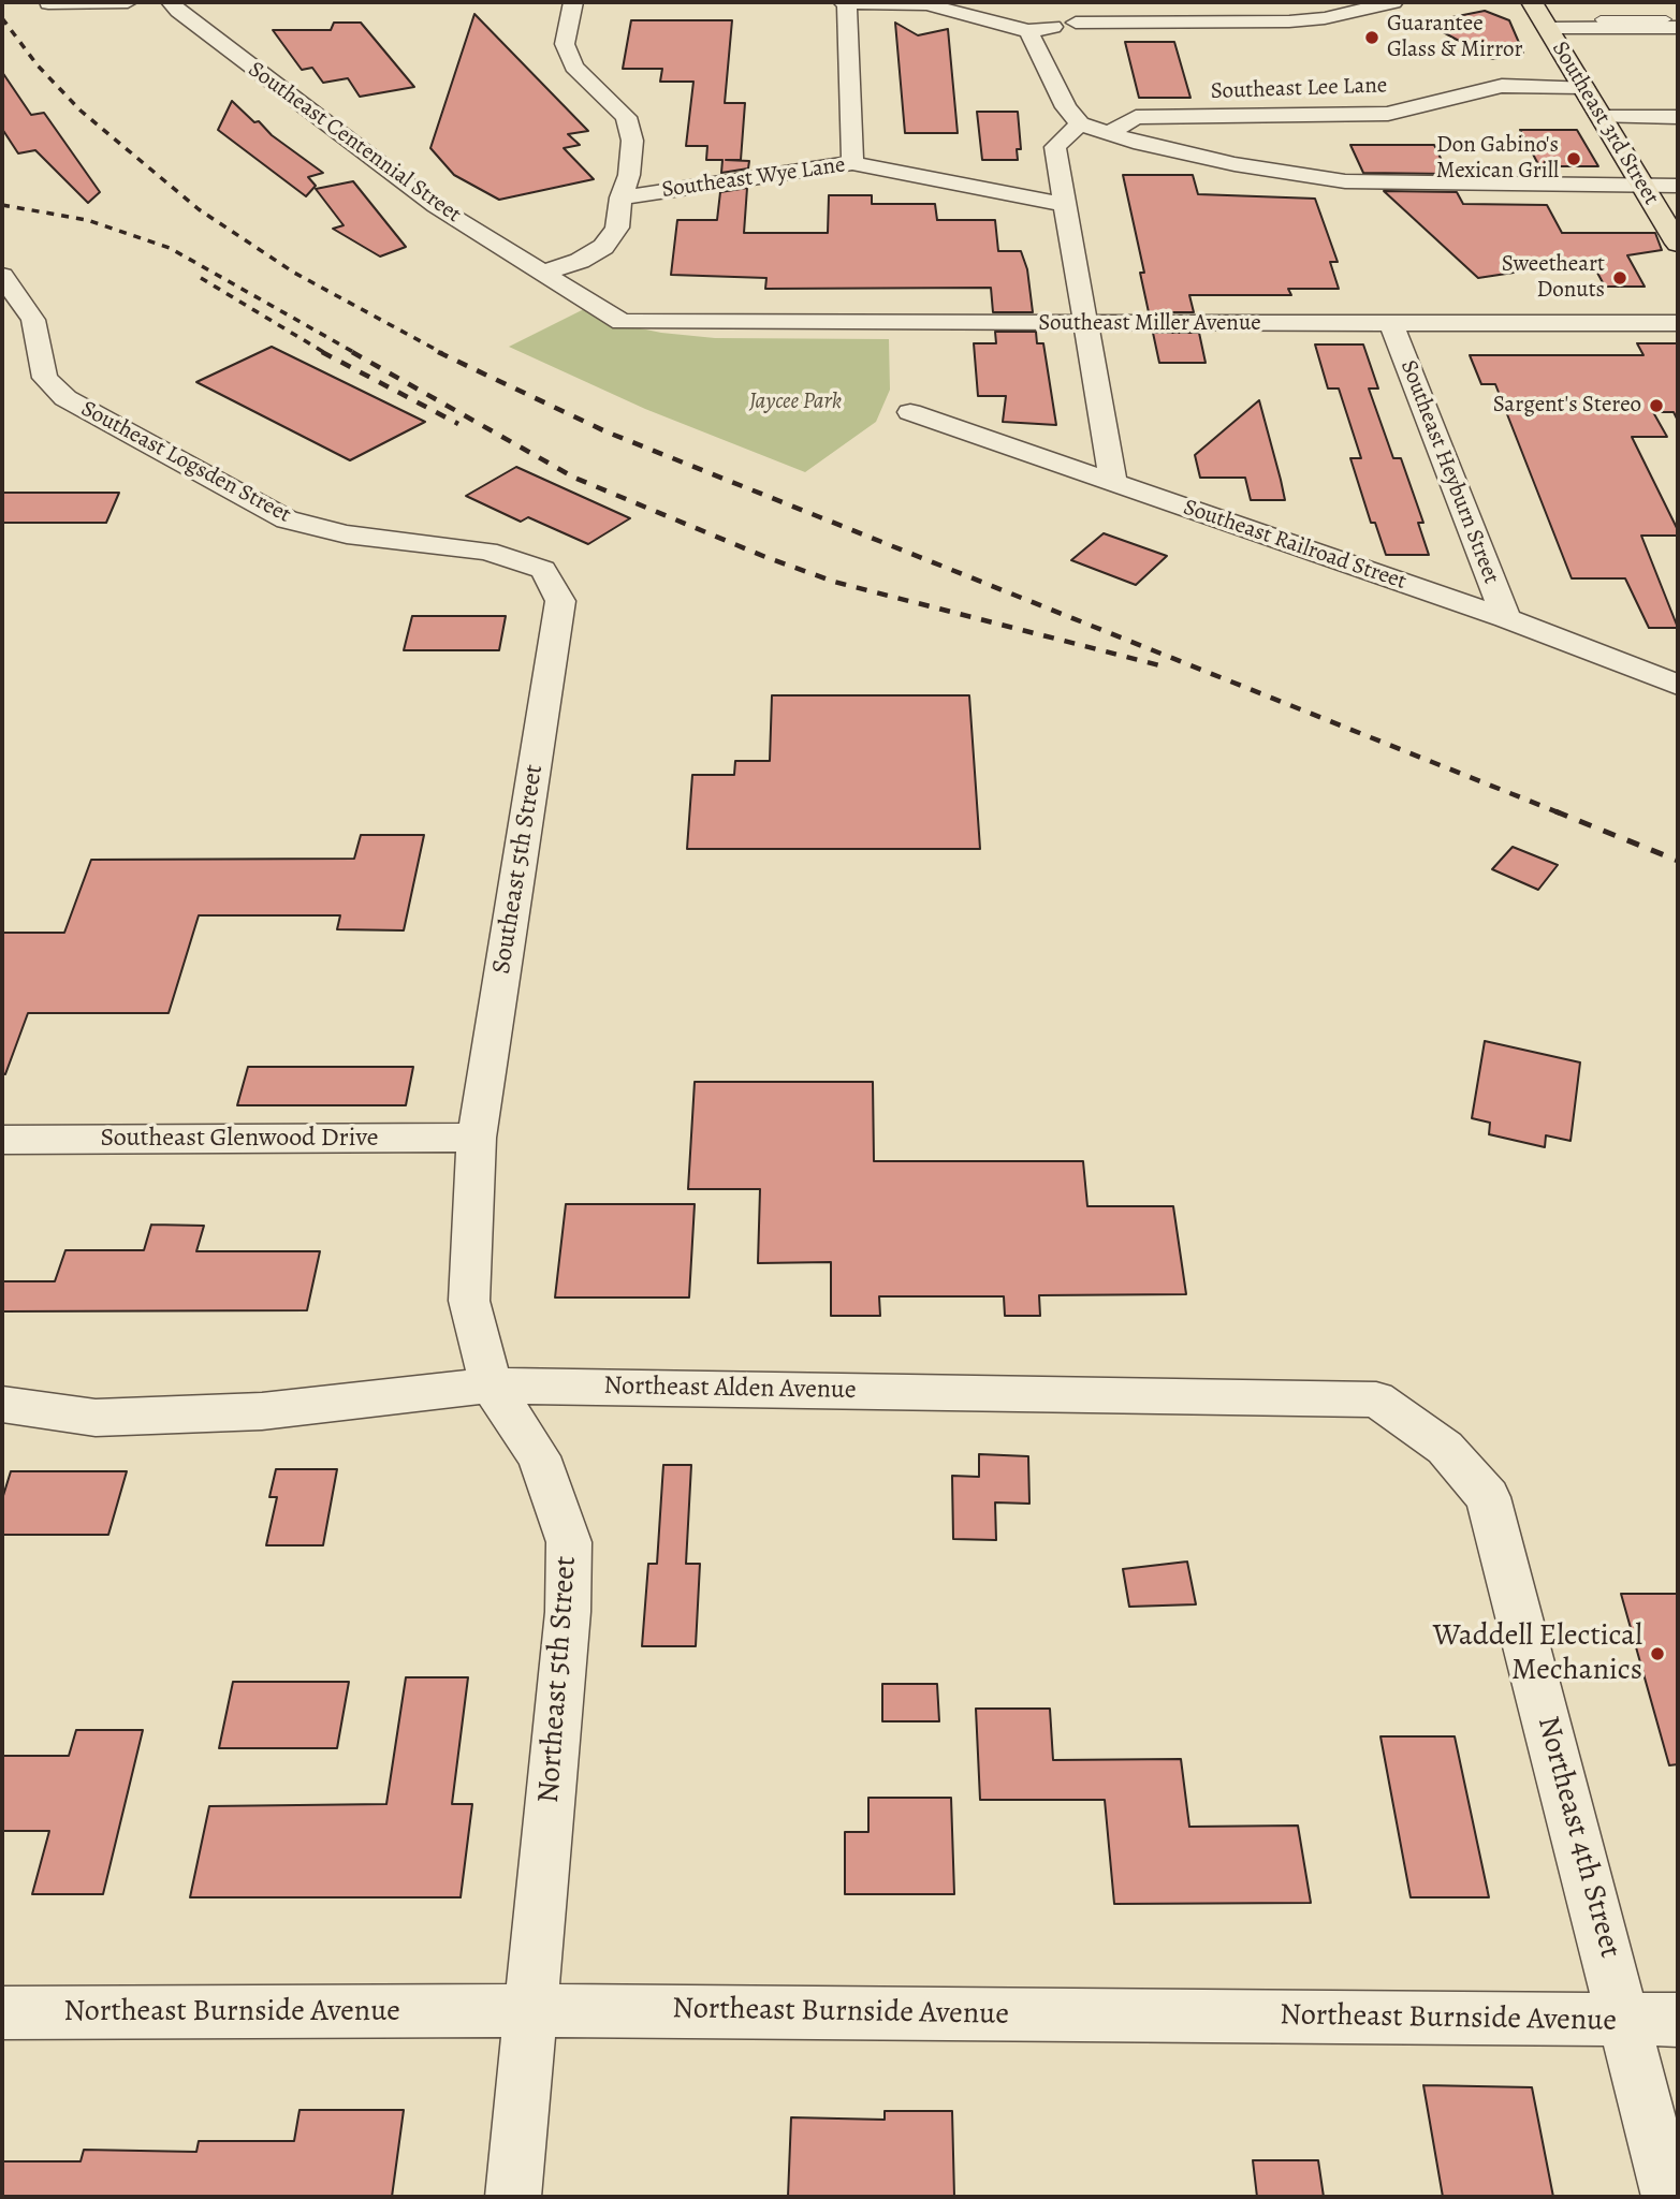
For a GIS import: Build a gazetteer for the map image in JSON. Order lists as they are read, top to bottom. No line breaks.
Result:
{"streets":{"main road":["Southeast 3rd Street"],"street":["Southeast Lee Lane","Southeast Centennial Street","Southeast Wye Lane","Southeast Miller Avenue","Southeast Logsden Street","Southeast Heyburn Street","Southeast Railroad Street","Southeast 5th Street","Southeast Glenwood Drive","Northeast Alden Avenue","Northeast 5th Street","Northeast 4th Street","Northeast Burnside Avenue"]},"crossings":[["Southeast Lee Lane","Southeast 3rd Street"],["Southeast Centennial Street","Southeast Miller Avenue"],["Southeast Miller Avenue","Southeast Heyburn Street"],["Southeast Logsden Street","Southeast 5th Street"],["Southeast Heyburn Street","Southeast Railroad Street"],["Southeast 5th Street","Southeast Glenwood Drive"],["Southeast 5th Street","Northeast 5th Street"],["Southeast Glenwood Drive","Northeast 5th Street"],["Northeast Alden Avenue","Northeast 5th Street"],["Northeast Alden Avenue","Northeast 4th Street"],["Northeast 5th Street","Northeast Burnside Avenue"],["Northeast 4th Street","Northeast Burnside Avenue"]],"parks":["Jaycee Park"],"places":["Guarantee Glass & Mirror","Don Gabino's Mexican Grill","Sweetheart Donuts","Sargent's Stereo","Waddell Electical Mechanics"]}
